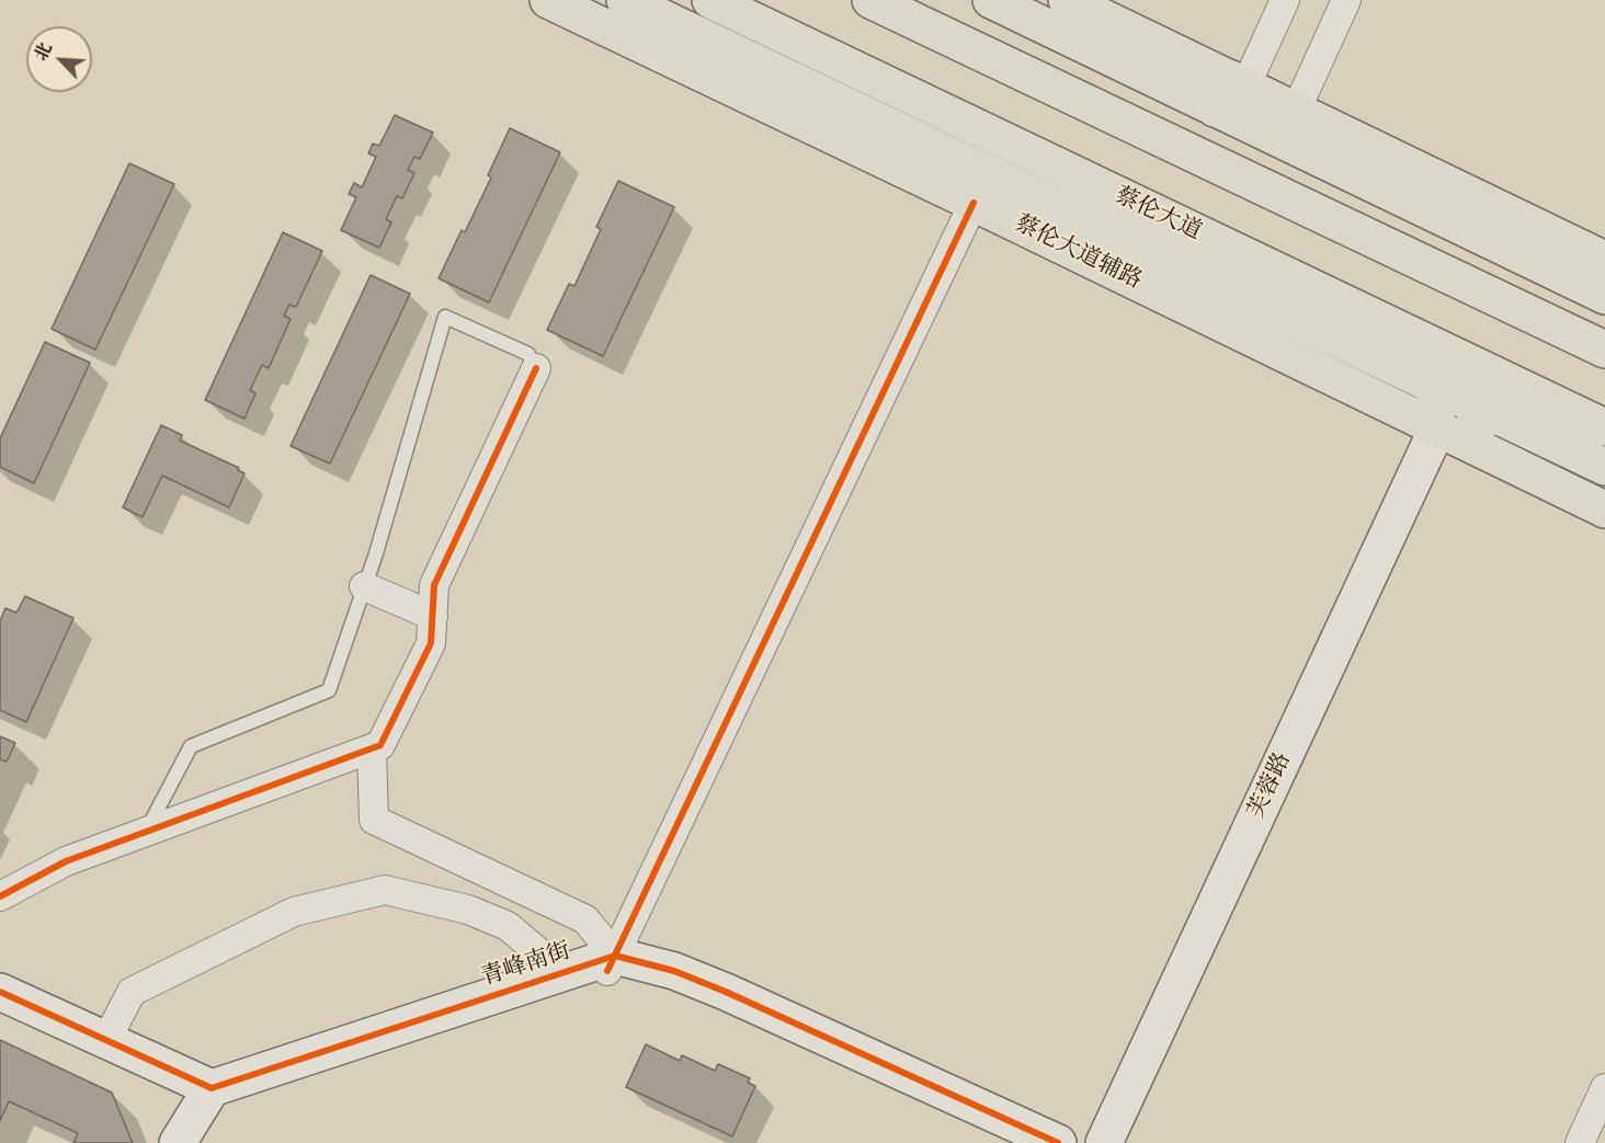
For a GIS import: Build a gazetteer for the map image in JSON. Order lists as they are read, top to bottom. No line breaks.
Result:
{"streets":{"main road":["蔡伦大道","蔡伦大道辅路"],"street":["芙蓉路","青峰南街"]},"crossings":[["蔡伦大道辅路","芙蓉路"]],"north":"top left"}
